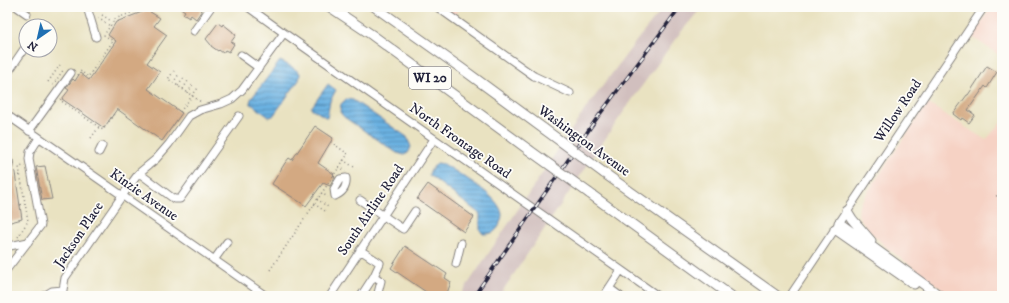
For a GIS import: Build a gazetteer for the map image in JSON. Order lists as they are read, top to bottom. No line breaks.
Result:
{"streets":{"main road":["WI 20","Washington Avenue"],"street":["Willow Road","North Frontage Road","Kinzie Avenue","South Airline Road","Jackson Place"]},"crossings":[["North Frontage Road","South Airline Road"],["North Frontage Road","Jackson Place"],["Kinzie Avenue","Jackson Place"]],"north":"bottom left"}
